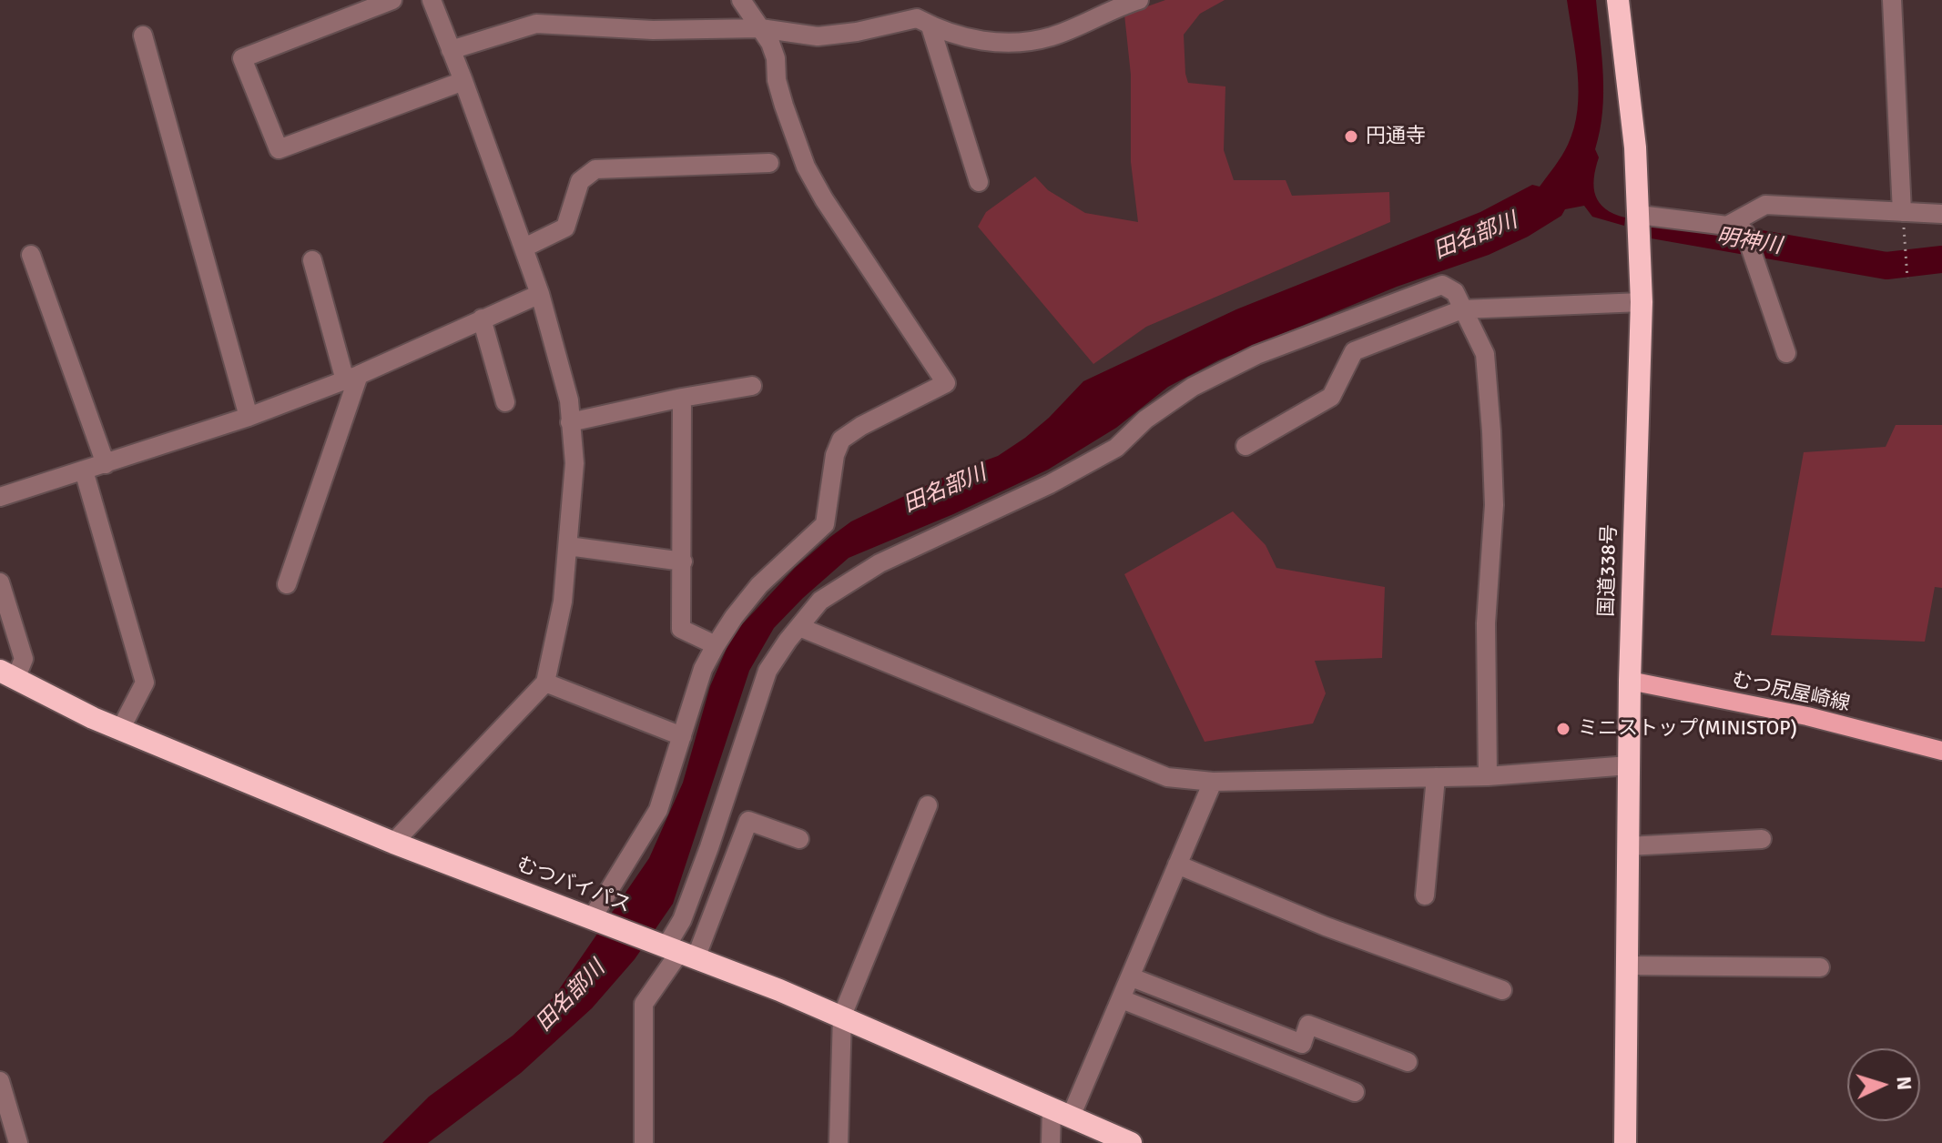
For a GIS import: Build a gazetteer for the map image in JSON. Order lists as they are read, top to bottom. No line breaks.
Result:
{"streets":{"highway":["国道338号","むつバイパス"],"main road":["むつ尻屋崎線"]},"crossings":[["国道338号","むつ尻屋崎線"]],"water":["田名部川","明神川"],"places":["円通寺","ミニストップ(MINISTOP)"],"north":"right"}
